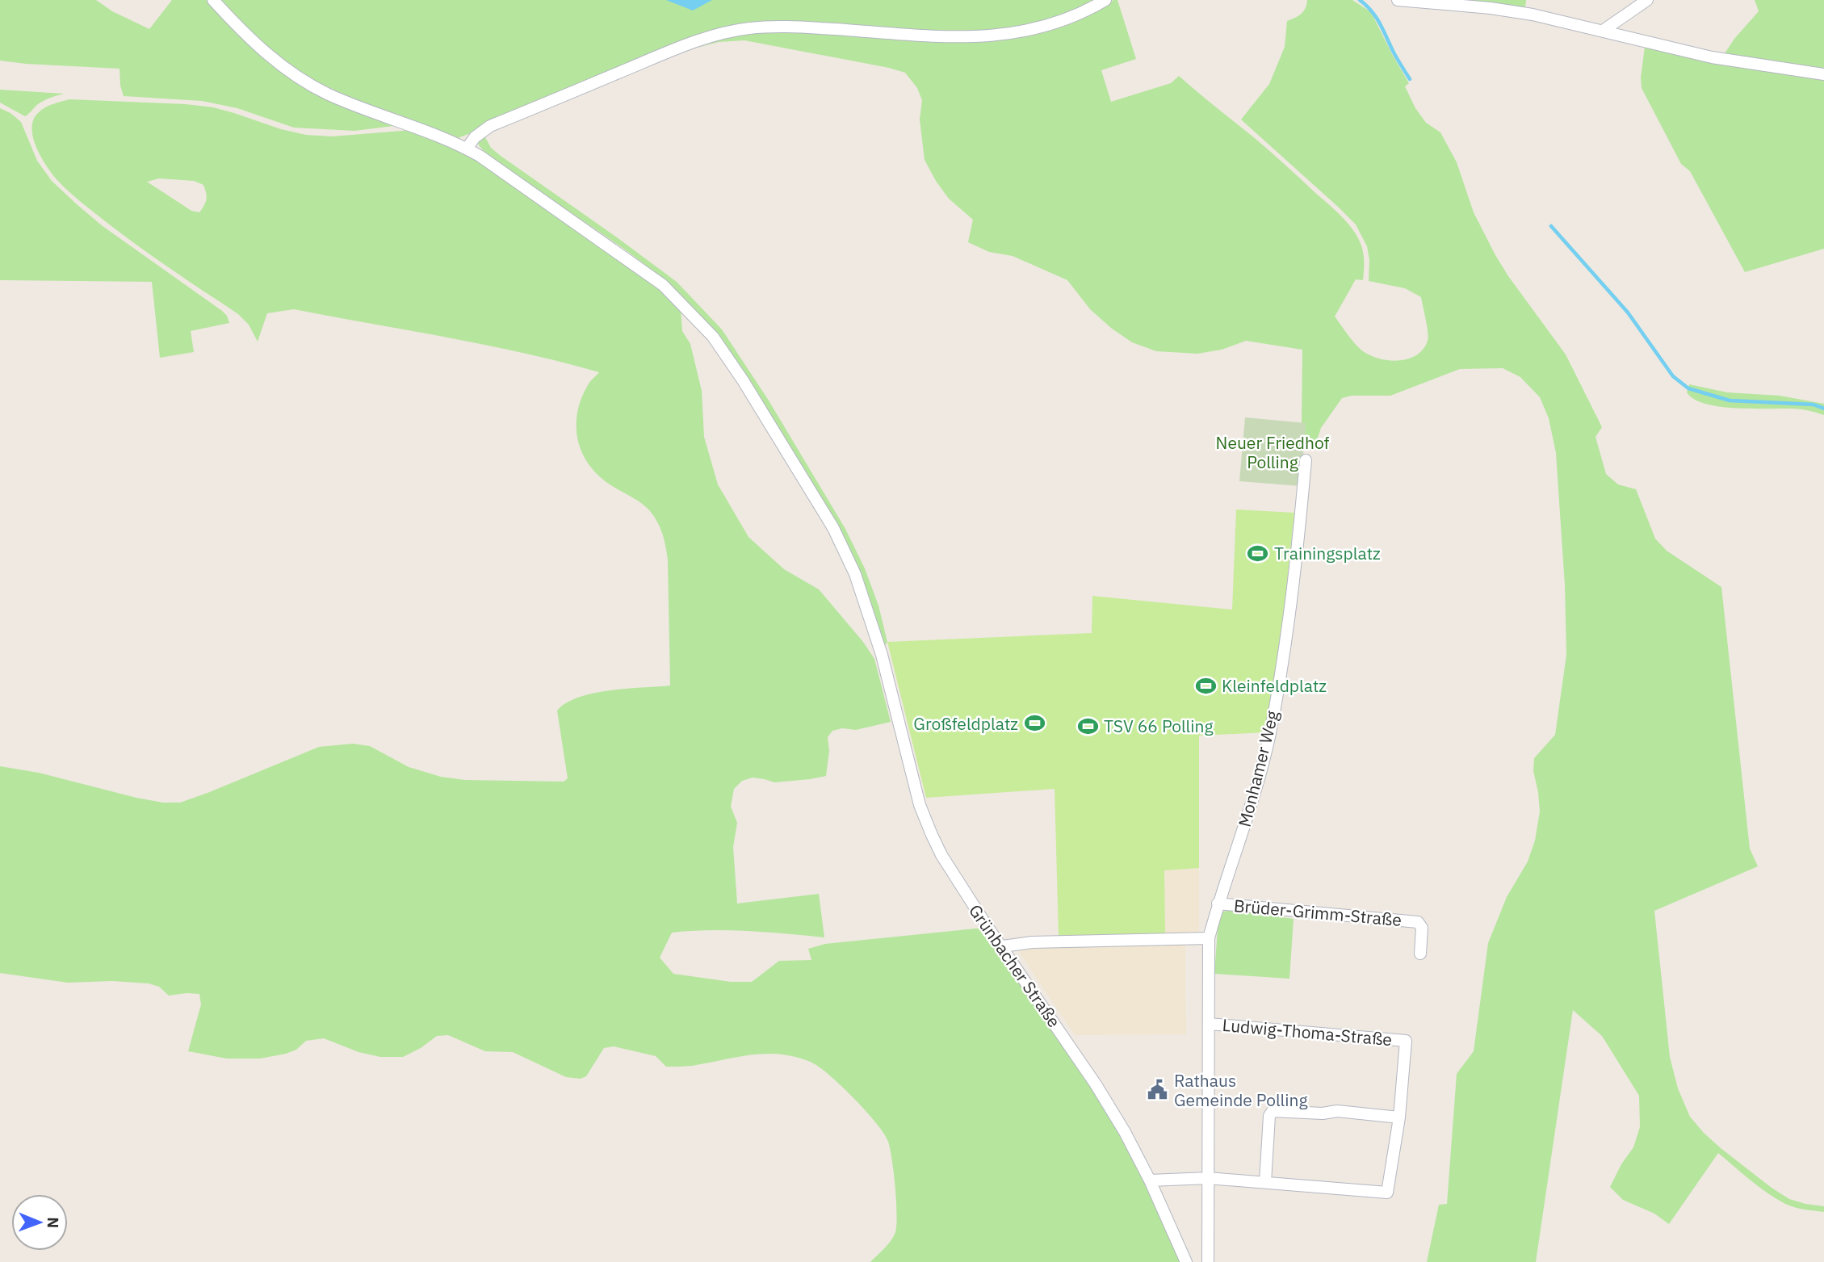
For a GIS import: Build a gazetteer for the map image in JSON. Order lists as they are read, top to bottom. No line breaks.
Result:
{"streets":{"street":["Monhamer Weg","Brüder-Grimm-Straße","Grünbacher Straße","Ludwig-Thoma-Straße"]},"crossings":[["Monhamer Weg","Brüder-Grimm-Straße"],["Monhamer Weg","Ludwig-Thoma-Straße"]],"parks":["Neuer Friedhof Polling"],"places":{"sports":["Trainingsplatz","Kleinfeldplatz","Großfeldplatz","TSV 66 Polling"],"public building":["Rathaus Gemeinde Polling"]},"north":"right"}
